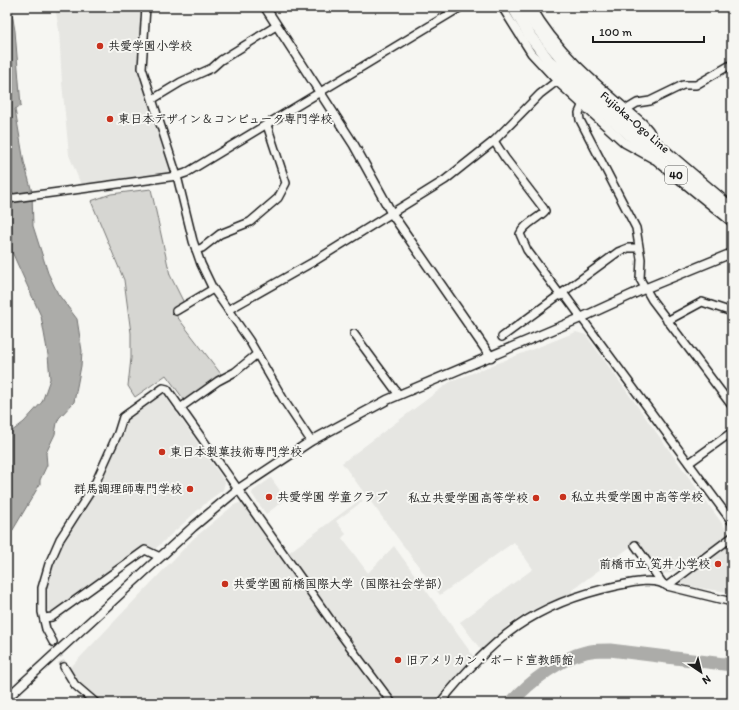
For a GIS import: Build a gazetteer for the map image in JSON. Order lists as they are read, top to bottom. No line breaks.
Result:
{"streets":{"main road":["Fujioka-Ogo Line","40"]},"crossings":[["Fujioka-Ogo Line","40"]],"places":["共愛学園小学校","東日本デザイン＆コンピュータ専門学校","東日本製菓技術専門学校","群馬調理師専門学校","共愛学園 学童クラブ","私立共愛学園中高等学校","私立共愛学園高等学校","前橋市立 笂井小学校","共愛学園前橋国際大学（国際社会学部）","旧アメリカン・ボード宣教師館"],"scale_bar":"100 m","north":"bottom right"}
